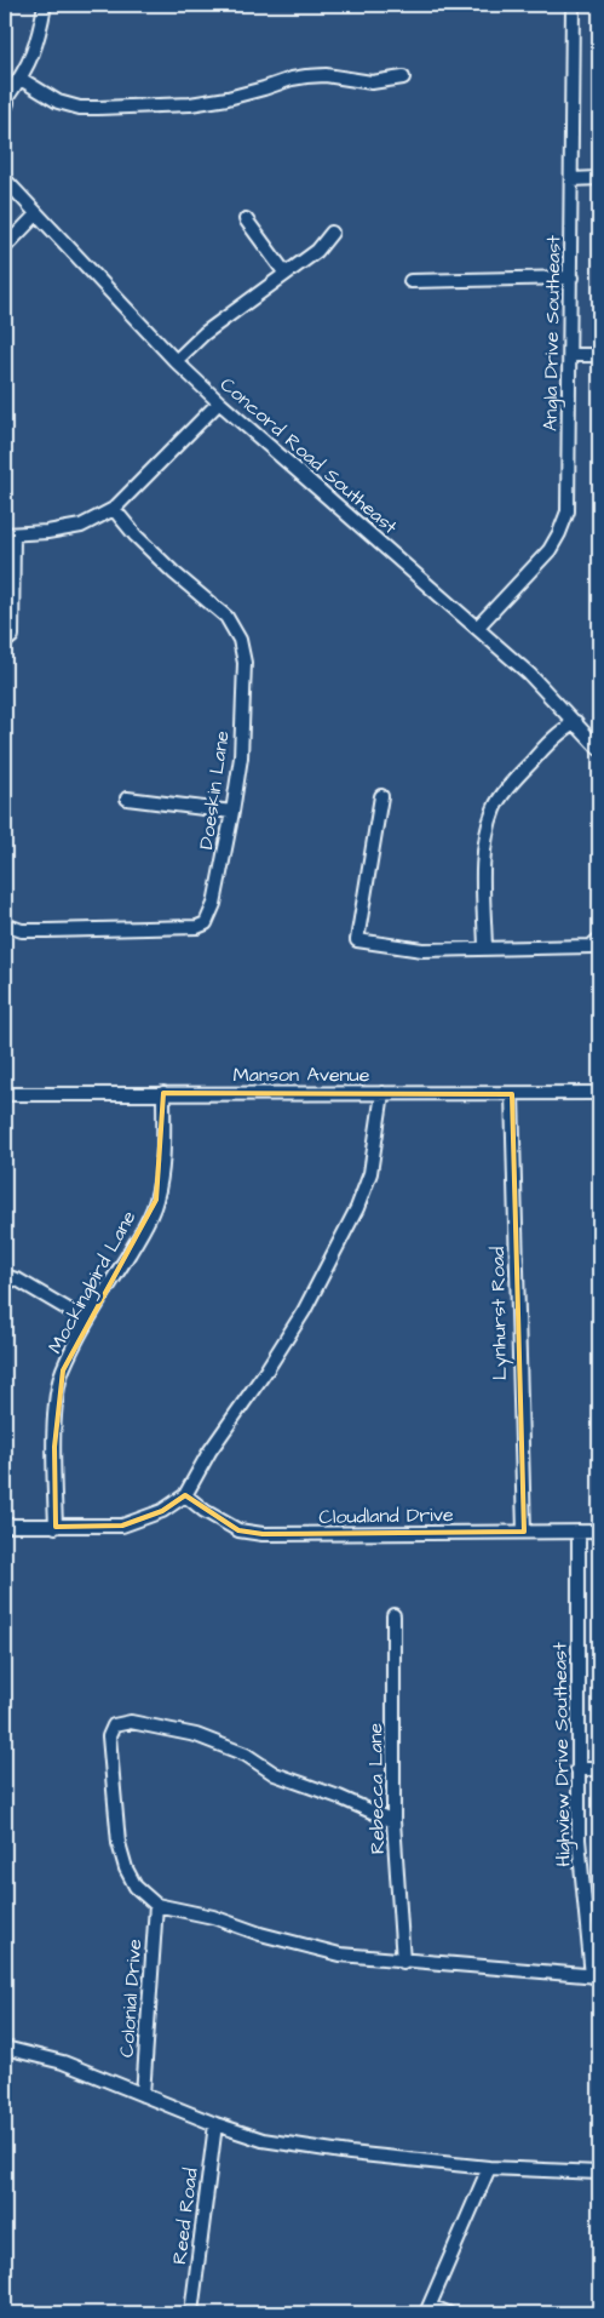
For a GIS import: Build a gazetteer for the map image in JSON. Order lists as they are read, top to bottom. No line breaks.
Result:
{"streets":{"street":["Angla Drive Southeast","Concord Road Southeast","Doeskin Lane","Manson Avenue","Mockingbird Lane","Lynhurst Road","Cloudland Drive","Highview Drive Southeast","Rebecca Lane","Colonial Drive","Reed Road"]},"crossings":[["Angla Drive Southeast","Concord Road Southeast"],["Manson Avenue","Mockingbird Lane"],["Manson Avenue","Lynhurst Road"],["Lynhurst Road","Cloudland Drive"],["Cloudland Drive","Highview Drive Southeast"]]}
